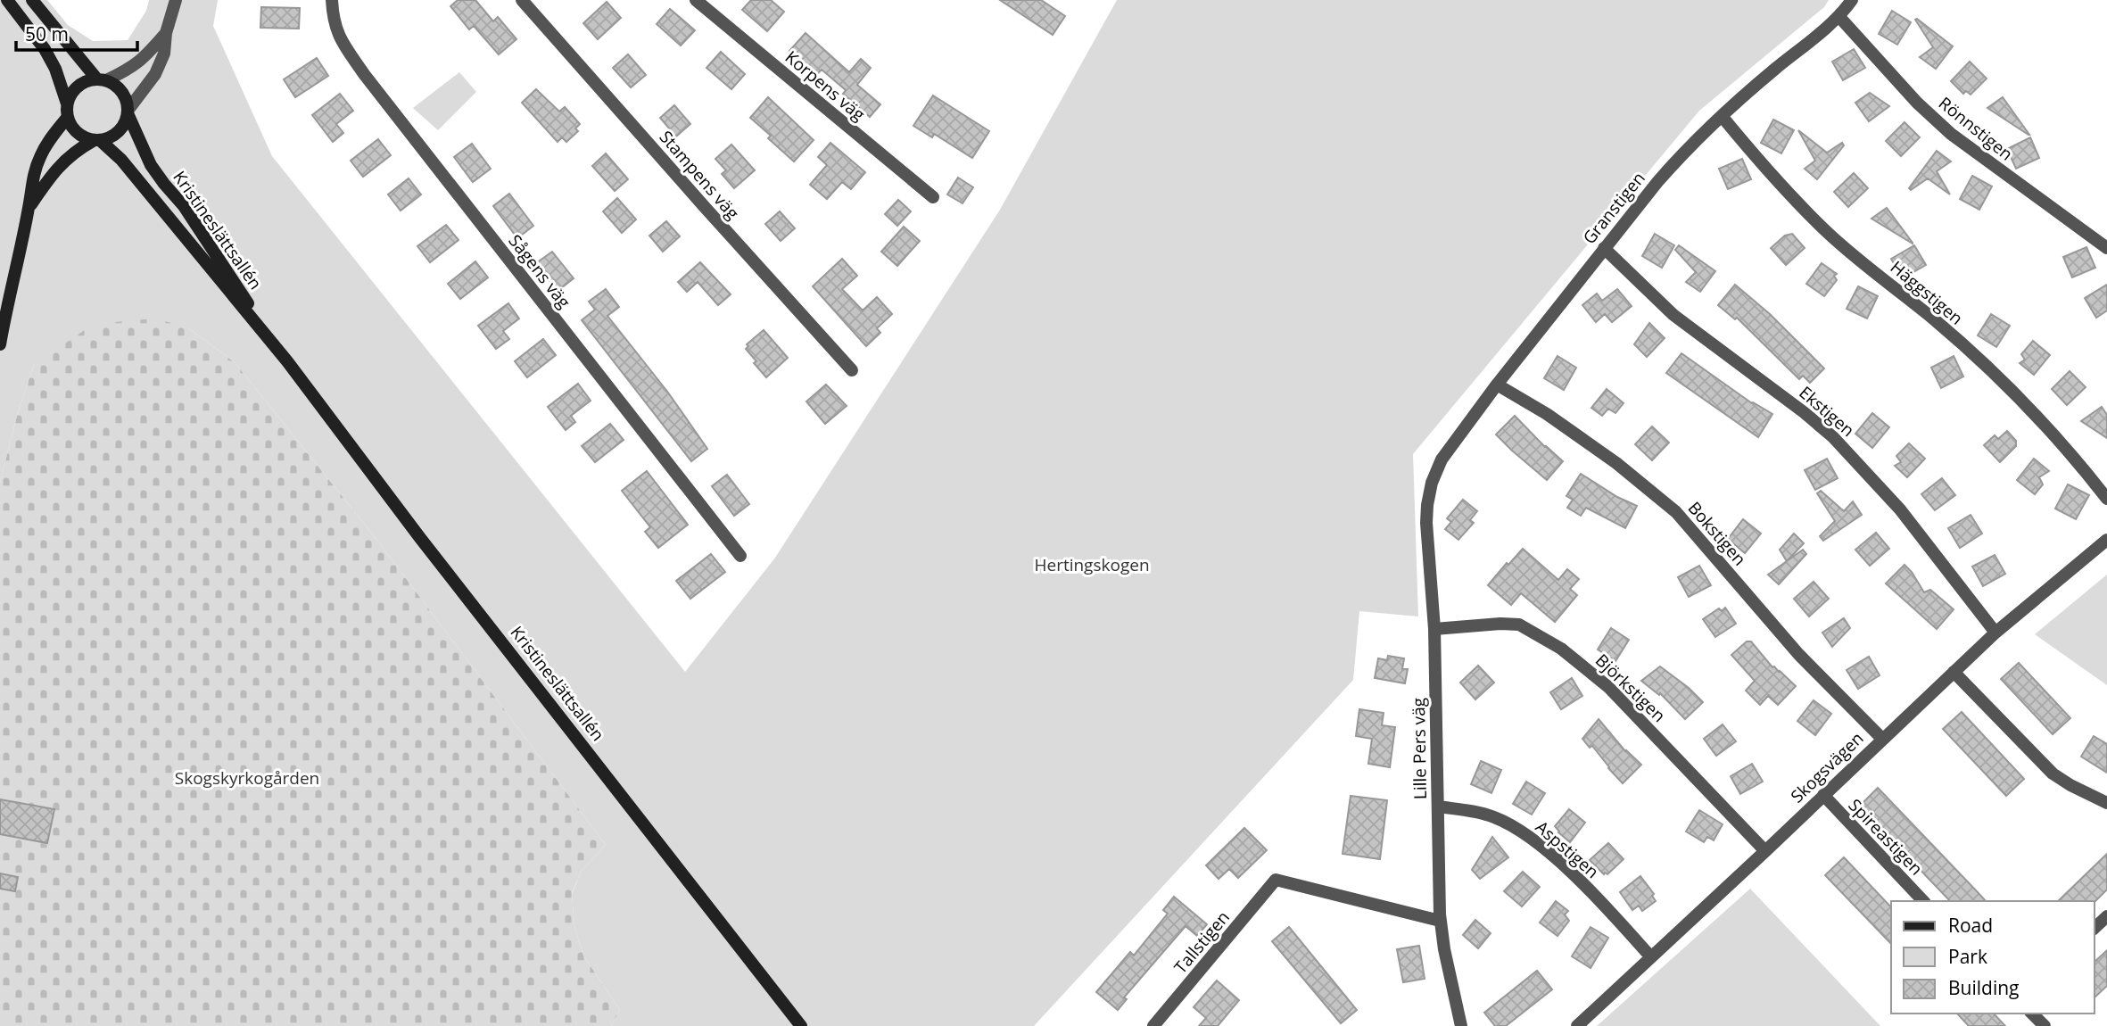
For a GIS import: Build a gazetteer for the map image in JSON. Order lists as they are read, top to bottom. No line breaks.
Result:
{"streets":{"street":["Korpens väg","Rönnstigen","Stampens väg","Granstigen","Kristineslättsallén","Sågens väg","Häggstigen","Ekstigen","Bokstigen","Björkstigen","Lille Pers väg","Skogsvägen","Spireastigen","Aspstigen","Tallstigen"]},"crossings":[["Rönnstigen","Granstigen"],["Granstigen","Häggstigen"],["Granstigen","Ekstigen"],["Granstigen","Bokstigen"],["Granstigen","Lille Pers väg"],["Ekstigen","Skogsvägen"],["Bokstigen","Skogsvägen"],["Björkstigen","Lille Pers väg"],["Björkstigen","Skogsvägen"],["Lille Pers väg","Aspstigen"],["Lille Pers väg","Tallstigen"],["Skogsvägen","Spireastigen"],["Skogsvägen","Aspstigen"]],"parks":["Hertingskogen","Skogskyrkogården"],"legend":["Road","Park","Building"],"scale_bar":"50 m"}
